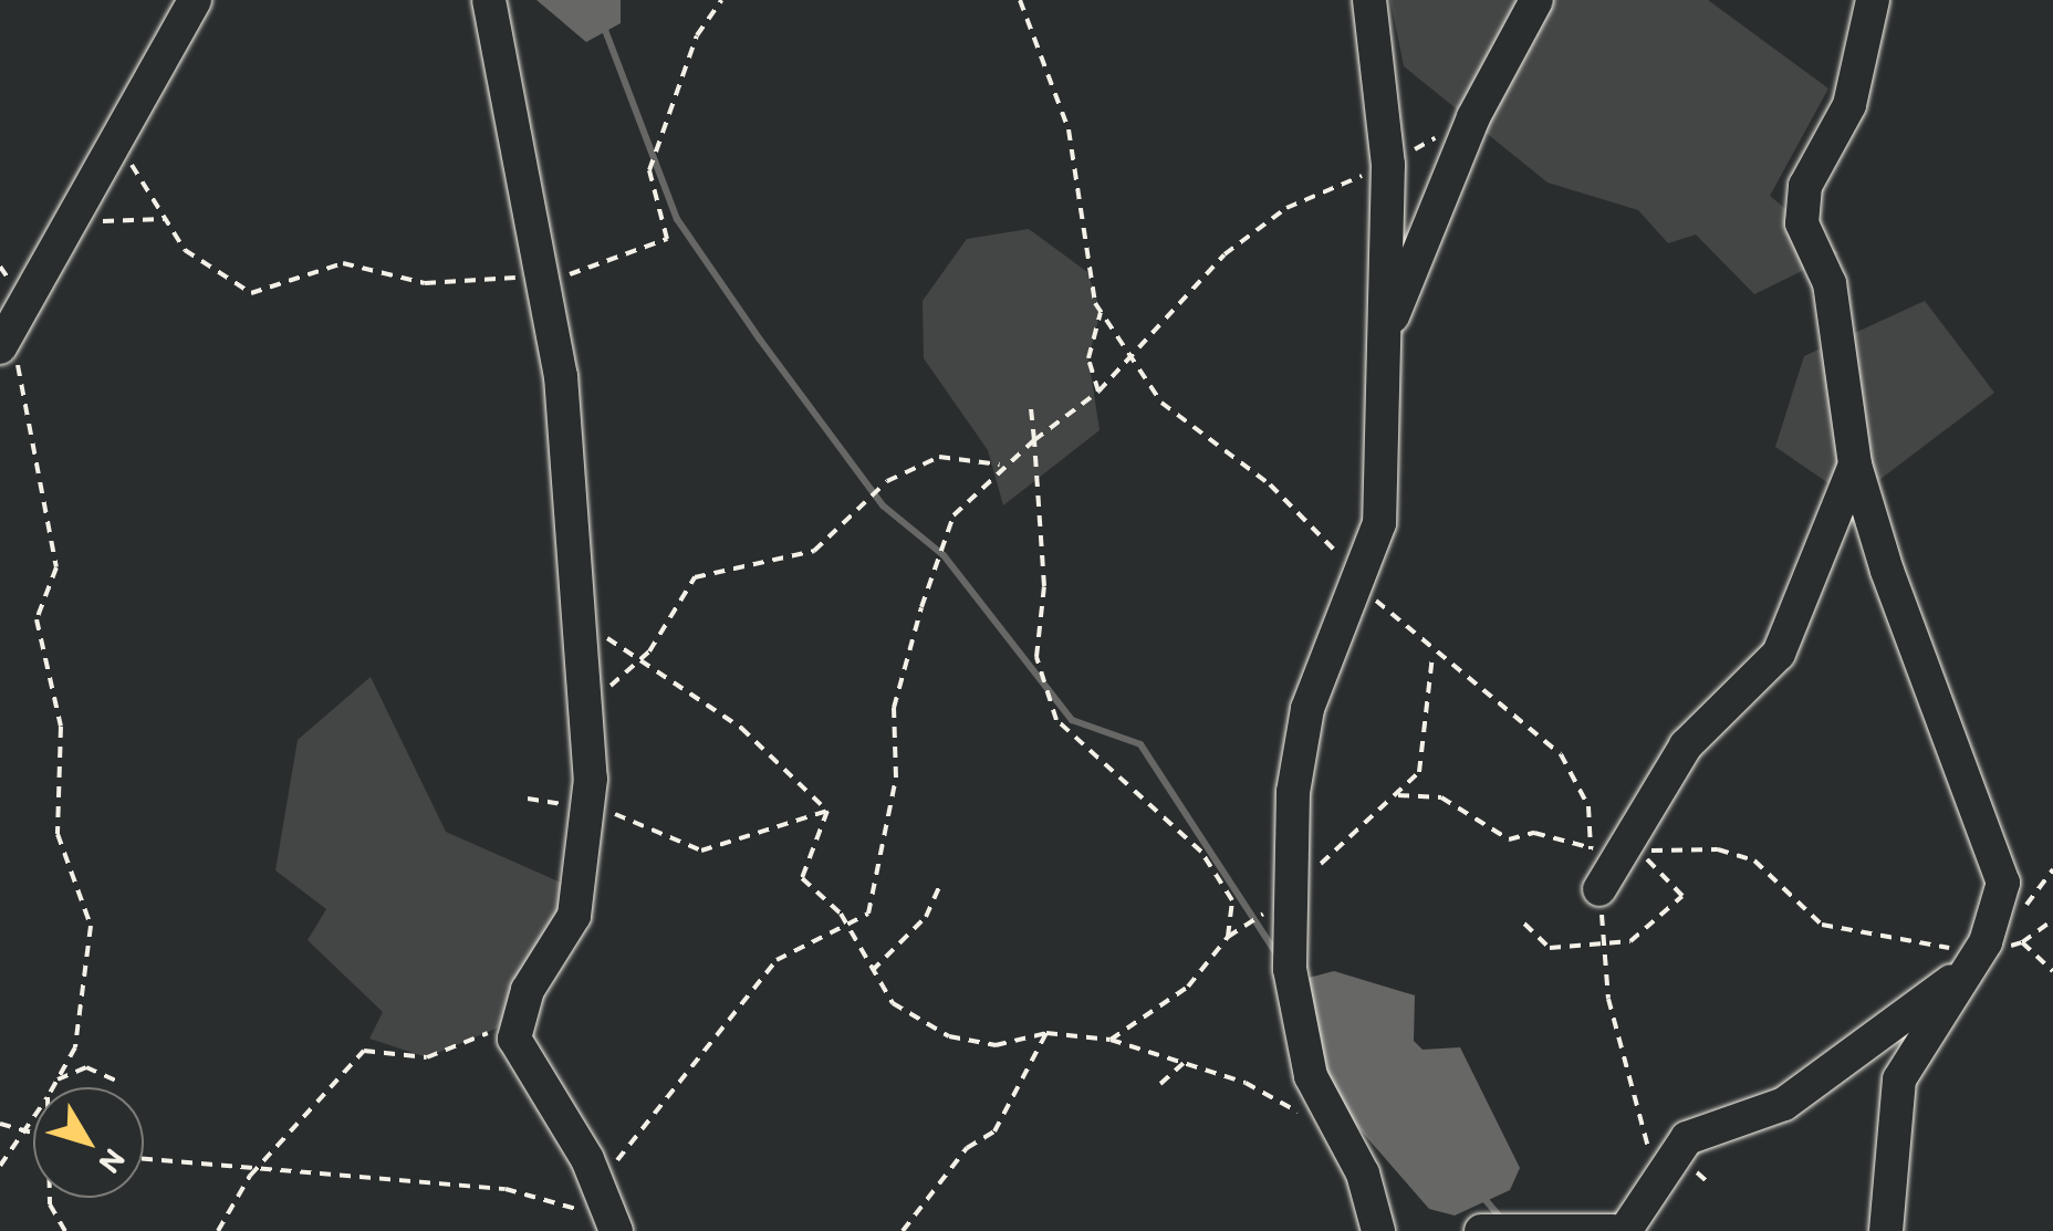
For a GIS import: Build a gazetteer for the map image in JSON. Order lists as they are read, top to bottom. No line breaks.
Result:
{"north":"bottom right"}
